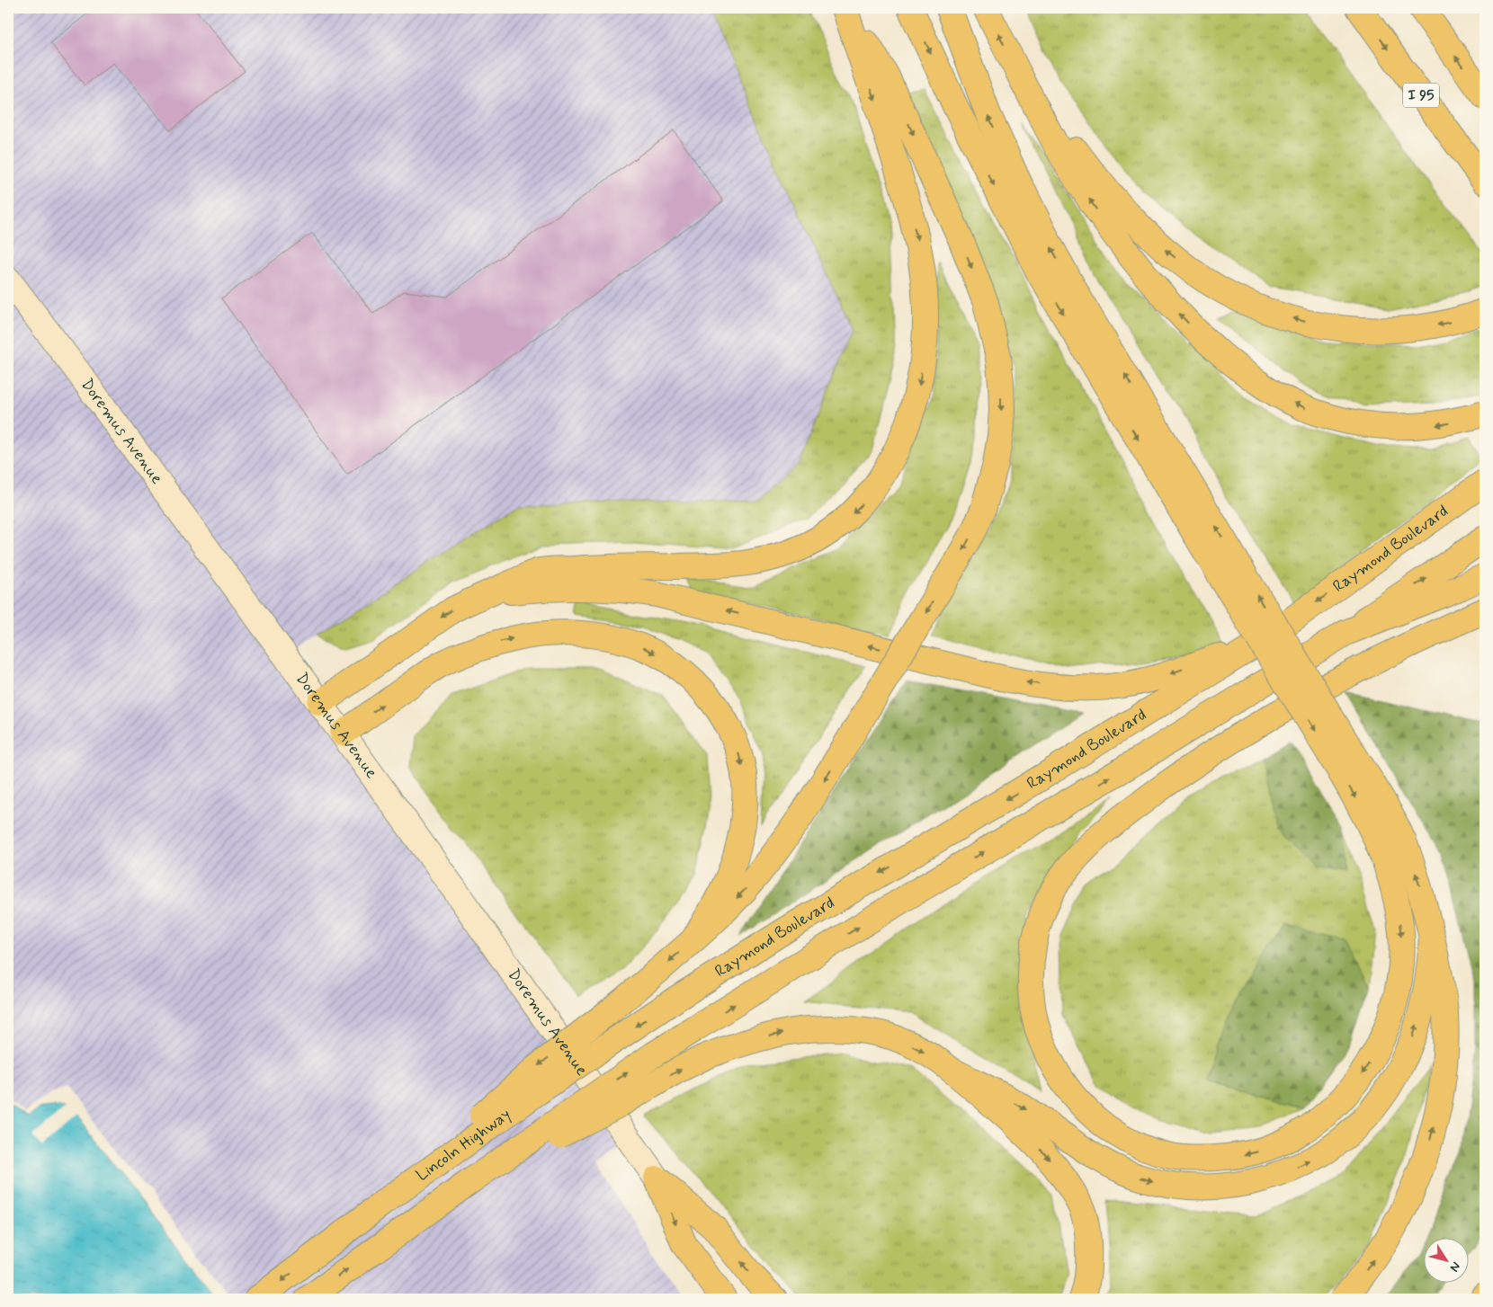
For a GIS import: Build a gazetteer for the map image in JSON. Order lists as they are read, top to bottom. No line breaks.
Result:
{"streets":{"main road":["I 95","Doremus Avenue","Raymond Boulevard","Lincoln Highway"]},"crossings":[["Raymond Boulevard","Lincoln Highway"]],"north":"bottom right"}
